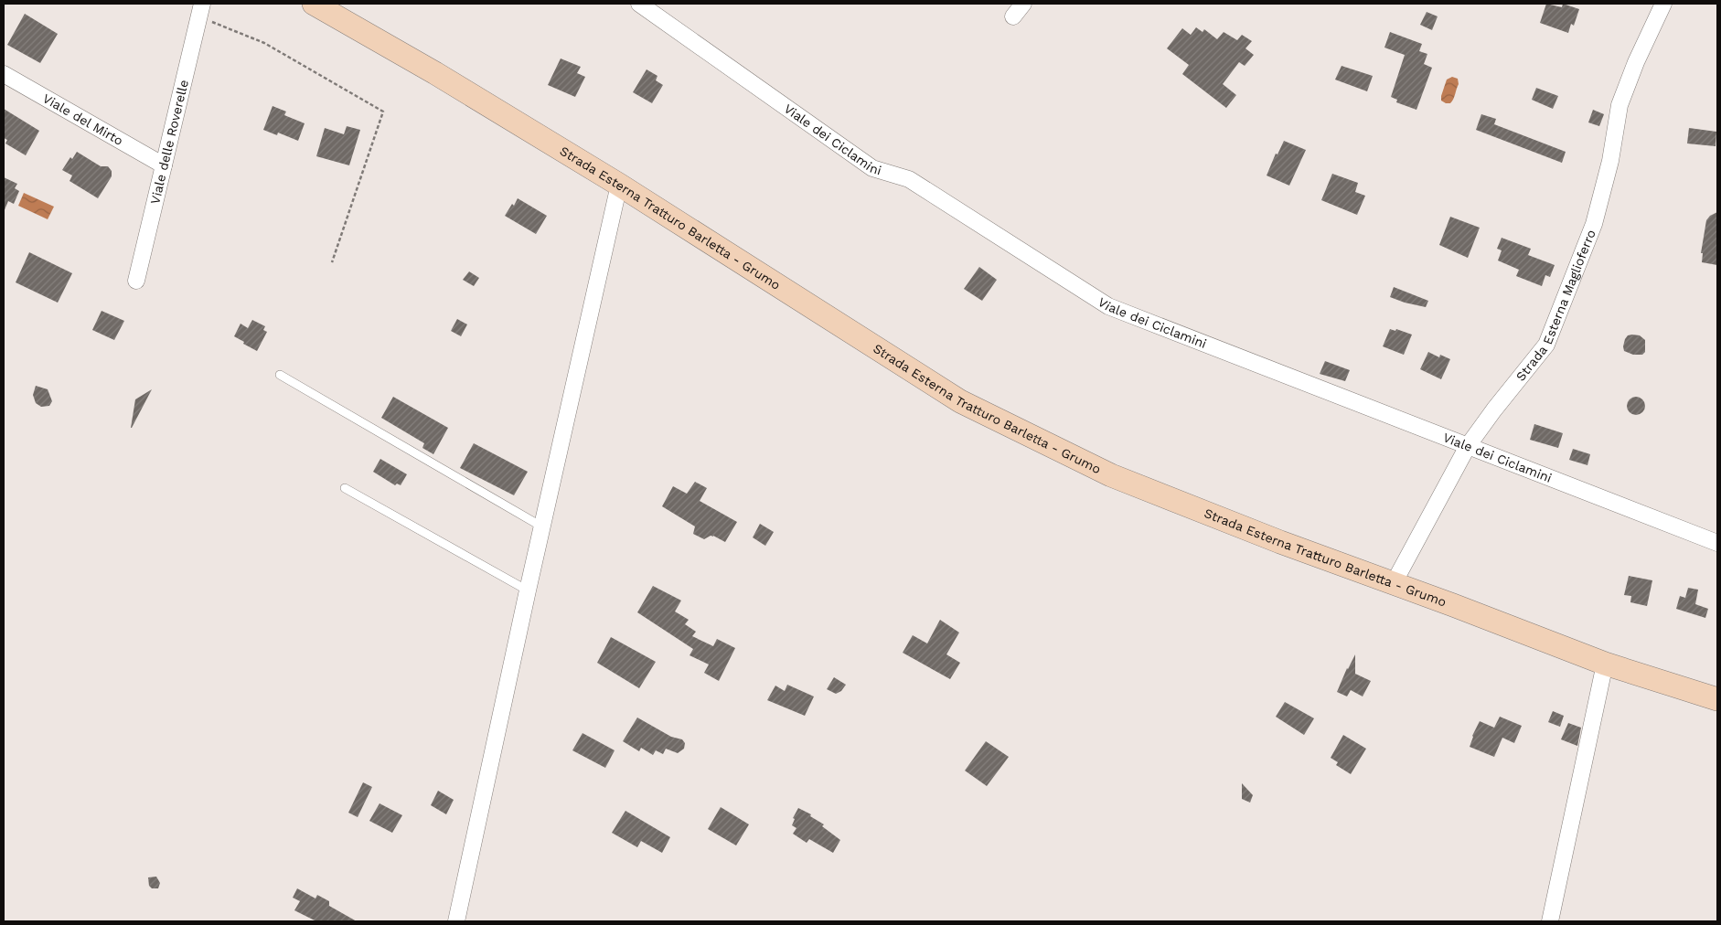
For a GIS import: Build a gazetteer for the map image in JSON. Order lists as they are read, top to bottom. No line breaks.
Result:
{"streets":{"street":["Viale del Mirto","Viale dei Ciclamini","Viale delle Roverelle","Strada Esterna Tratturo Barletta - Grumo","Strada Esterna Maglioferro"]},"crossings":[["Viale del Mirto","Viale delle Roverelle"],["Viale dei Ciclamini","Strada Esterna Maglioferro"],["Strada Esterna Tratturo Barletta - Grumo","Strada Esterna Maglioferro"]]}
